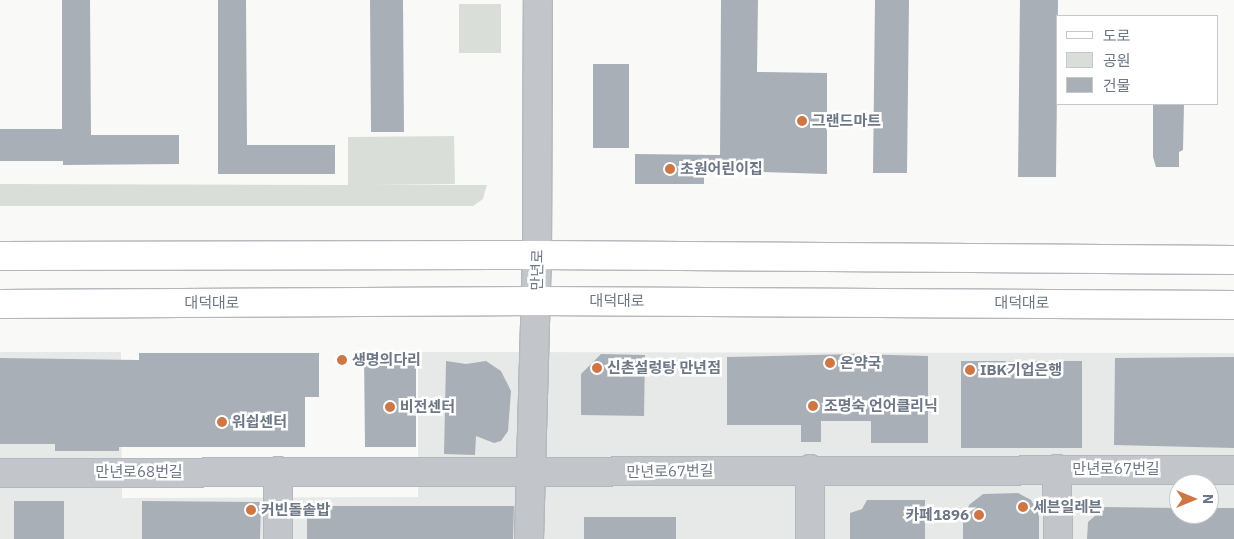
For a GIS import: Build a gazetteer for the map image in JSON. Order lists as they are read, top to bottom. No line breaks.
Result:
{"streets":{"main road":["대덕대로"],"street":["만년로","만년로67번길","만년로68번길"]},"crossings":[["만년로","대덕대로"],["만년로","만년로67번길"],["만년로","만년로68번길"],["만년로67번길","만년로68번길"]],"places":["그랜드마트","초원어린이집","생명의다리","온약국","신촌설렁탕 만년점","IBK기업은행","조명숙 언어클리닉","비전센터","워쉽센터","세븐일레븐","커빈돌솥밥","카페1896"],"legend":["도로","공원","건물"],"north":"right"}
